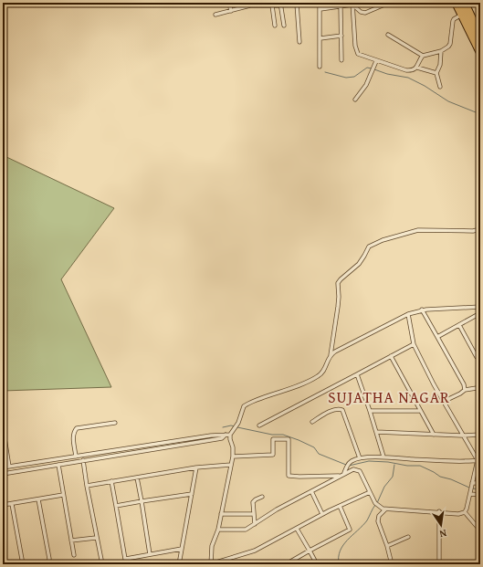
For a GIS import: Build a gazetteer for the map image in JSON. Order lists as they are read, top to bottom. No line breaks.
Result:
{"districts":["SUJATHA NAGAR"],"north":"bottom"}
